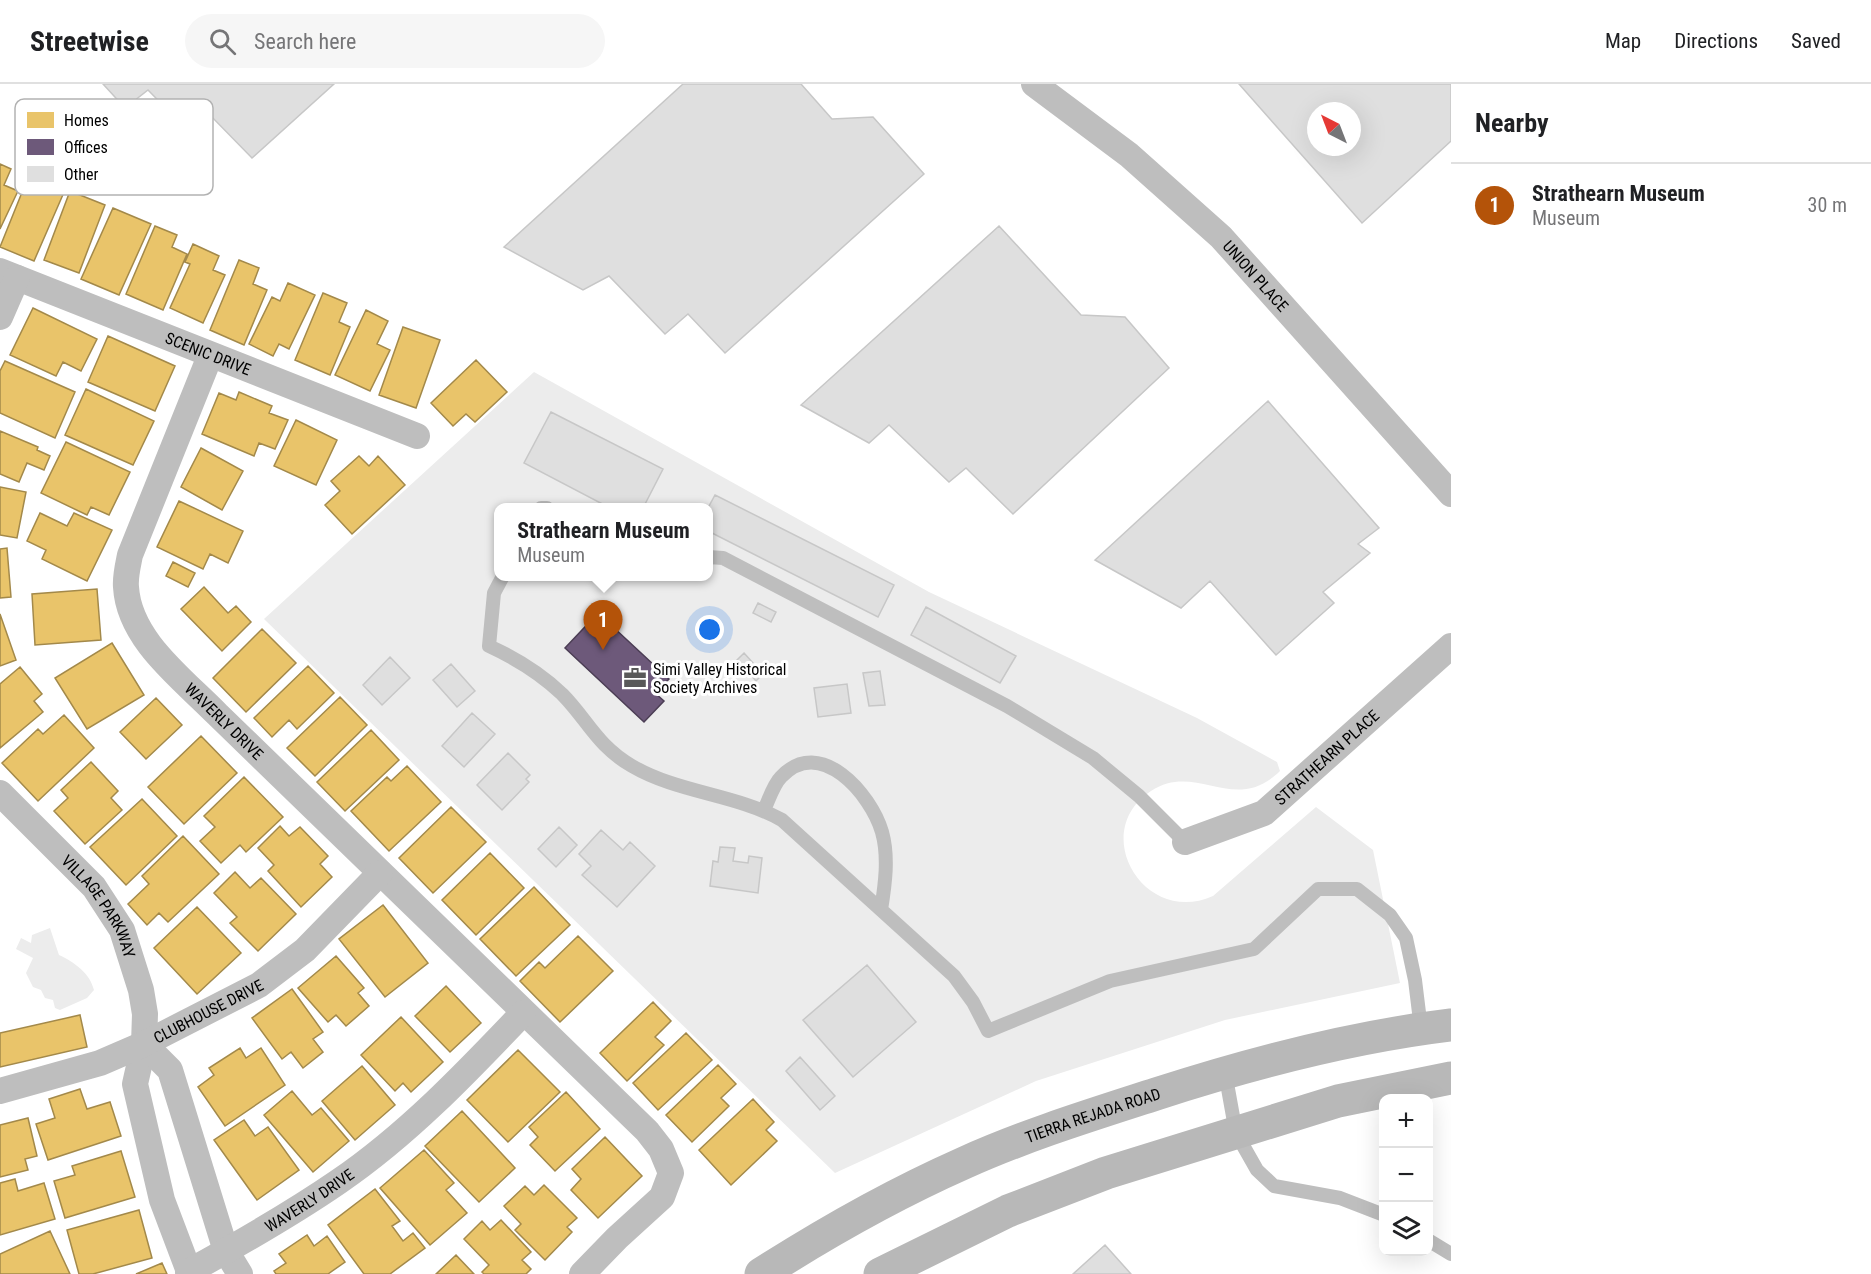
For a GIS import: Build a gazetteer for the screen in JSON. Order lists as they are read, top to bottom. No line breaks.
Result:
{"streets":{"main road":["TIERRA REJADA ROAD"],"street":["UNION PLACE","SCENIC DRIVE","WAVERLY DRIVE","STRATHEARN PLACE","VILLAGE PARKWAY","CLUBHOUSE DRIVE"]},"crossings":[["SCENIC DRIVE","WAVERLY DRIVE"],["WAVERLY DRIVE","VILLAGE PARKWAY"],["WAVERLY DRIVE","CLUBHOUSE DRIVE"],["VILLAGE PARKWAY","CLUBHOUSE DRIVE"]],"places":{"office":["Simi Valley Historical Society Archives"]},"legend":["Homes","Offices","Other"],"north":"top left","page":{"header":"Streetwise","search":"Search here","nav":["Map","Directions","Saved"],"heading":"Nearby","list":[{"mark":"1","name":"Strathearn Museum","note":"Museum","value":"30 m"}],"popup":["Strathearn Museum","Museum"],"pins":"1","map_buttons":["+","−"]}}
